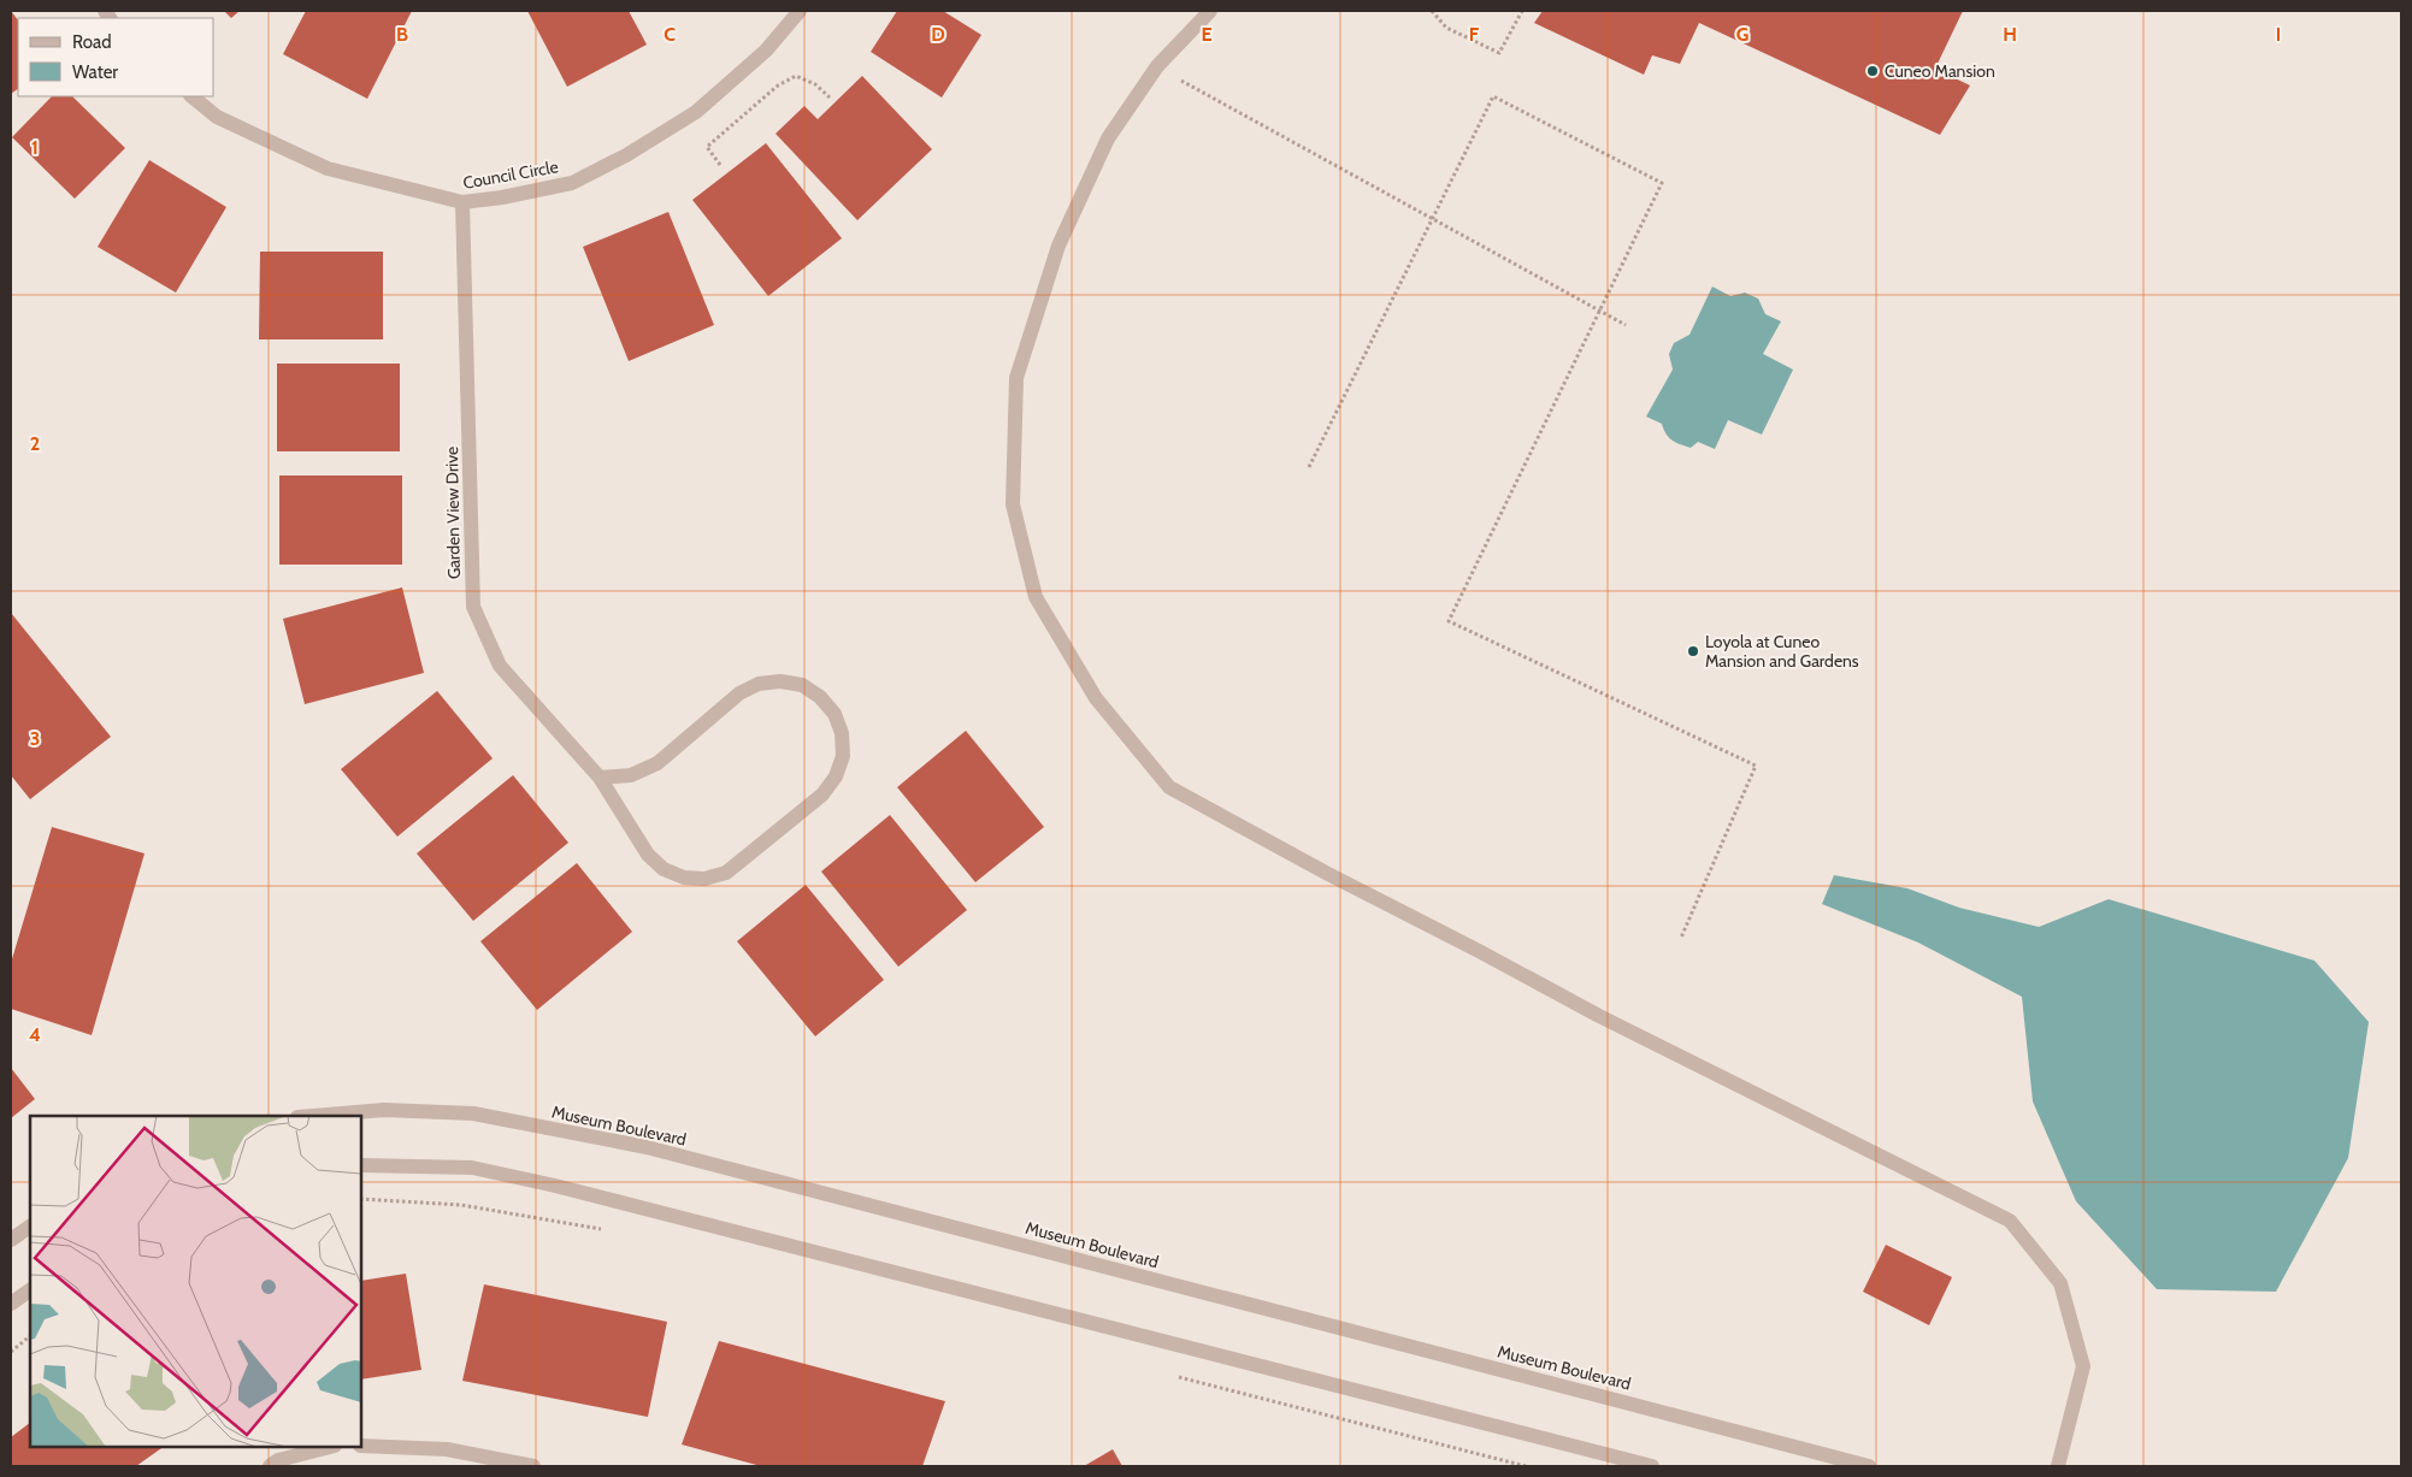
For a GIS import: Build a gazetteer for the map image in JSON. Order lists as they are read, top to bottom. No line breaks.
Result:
{"streets":{"street":["Council Circle","Garden View Drive","Museum Boulevard"]},"crossings":[["Council Circle","Garden View Drive"]],"places":["Cuneo Mansion","Loyola at Cuneo Mansion and Gardens"],"legend":["Road","Water"],"grid":{"columns":["B","C","D","E","F","G","H","I"],"rows":["1","2","3","4"]}}
